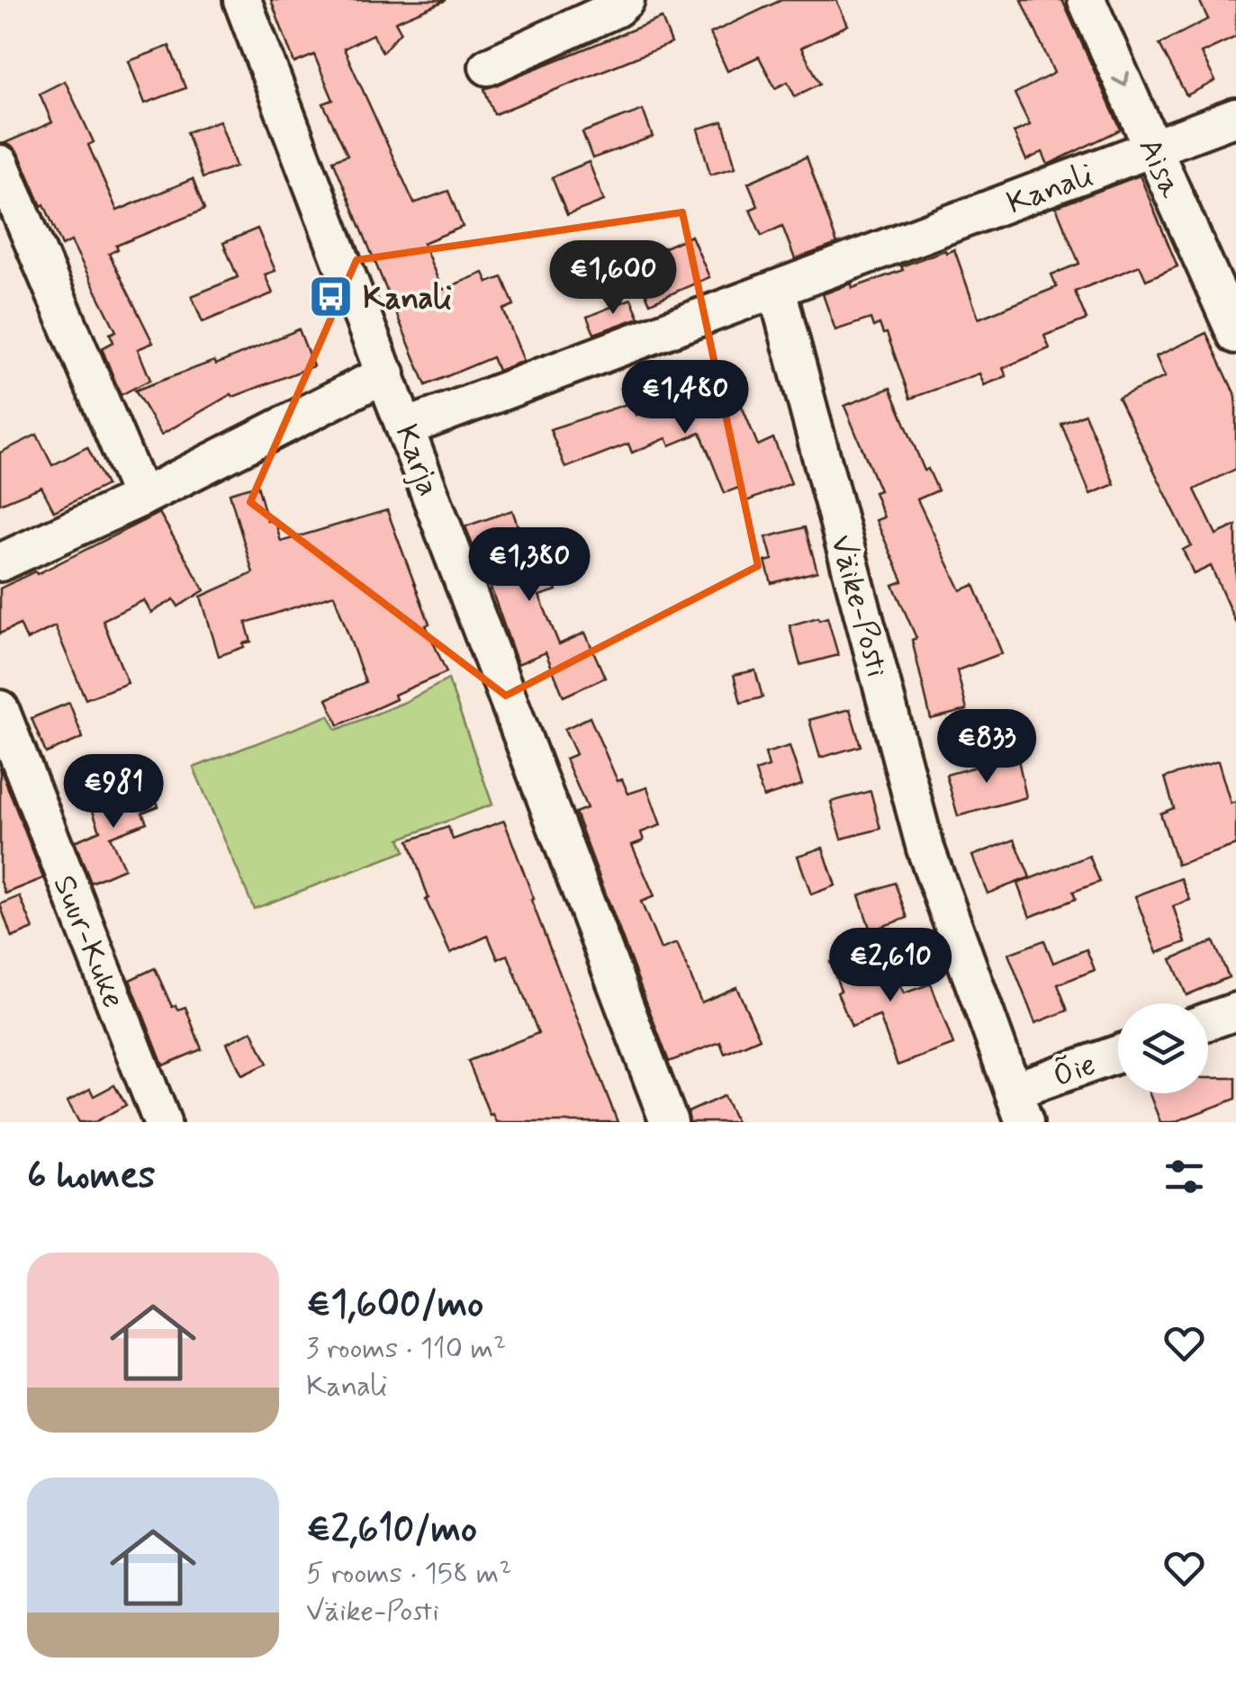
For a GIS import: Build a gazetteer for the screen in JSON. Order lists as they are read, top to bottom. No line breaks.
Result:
{"streets":{"street":["Aisa","Kanali","Karja","Väike-Posti","Suur-Kuke","Õie"]},"crossings":[["Aisa","Kanali"],["Kanali","Karja"],["Kanali","Väike-Posti"],["Väike-Posti","Õie"]],"one_way":["Aisa"],"places":{"bus stop":["Kanali"]},"page":{"price":["€1,600","€1,480","€1,380","€833","€981","€2,610"],"heading":"6 homes","list":[{"name":"€1,600/mo","note":"3 rooms · 110 m² · Kanali"},{"name":"€2,610/mo","note":"5 rooms · 158 m² · Väike-Posti"}]}}
